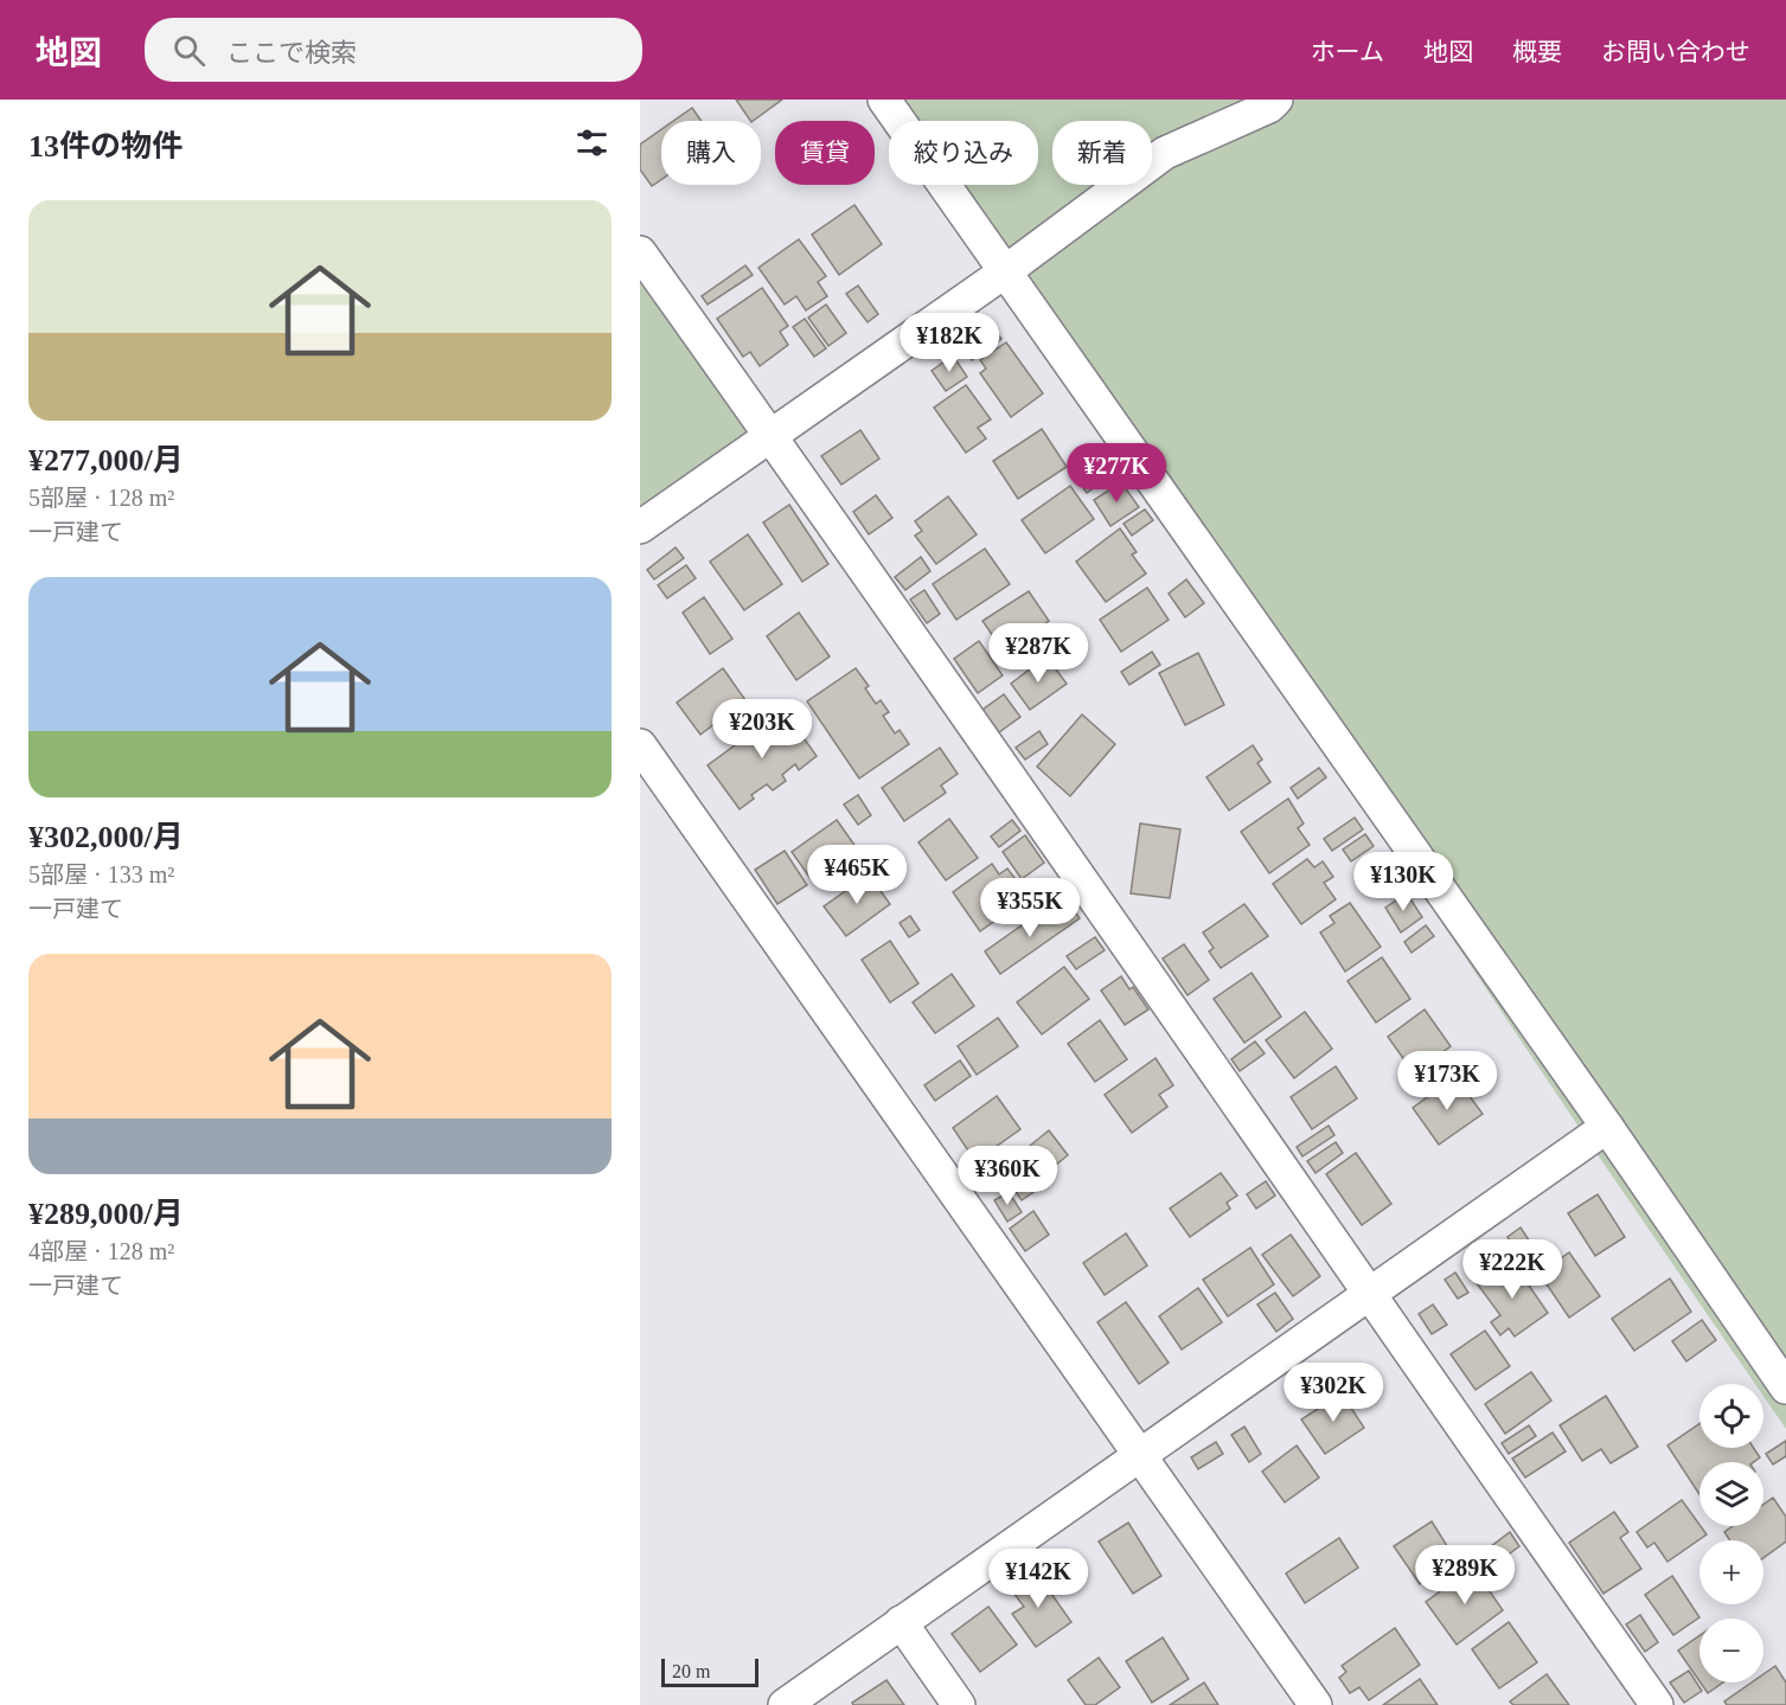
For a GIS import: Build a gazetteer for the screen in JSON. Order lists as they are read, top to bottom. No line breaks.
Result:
{"scale_bar":"20 m","page":{"header":"地図","search":"ここで検索","nav":["ホーム","地図","概要","お問い合わせ"],"heading":"13件の物件","chip":["購入","賃貸","絞り込み","新着"],"list":[{"name":"¥277,000/月","note":"5部屋 · 128 m² · 一戸建て"},{"name":"¥302,000/月","note":"5部屋 · 133 m² · 一戸建て"},{"name":"¥289,000/月","note":"4部屋 · 128 m² · 一戸建て"}],"price":["¥182K","¥277K","¥287K","¥203K","¥465K","¥130K","¥355K","¥173K","¥360K","¥222K","¥302K","¥289K","¥142K"],"map_buttons":["+","−"],"scale":"20 m"}}
